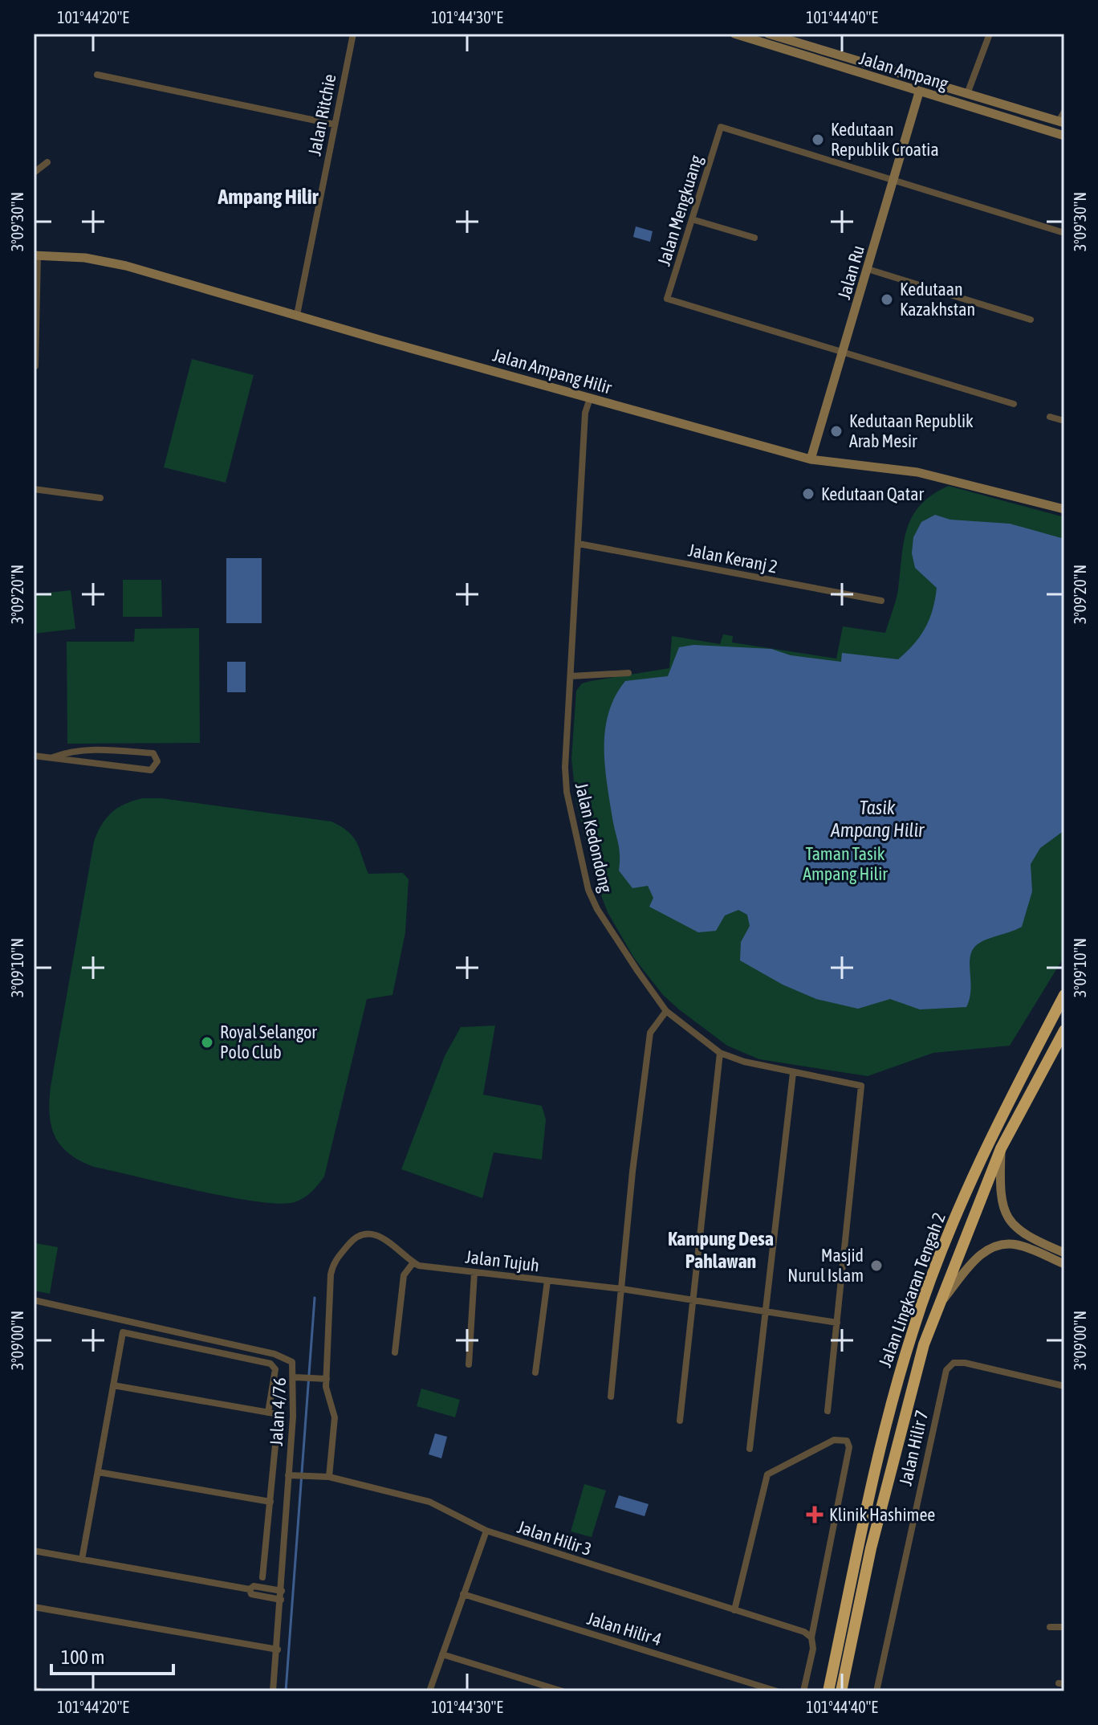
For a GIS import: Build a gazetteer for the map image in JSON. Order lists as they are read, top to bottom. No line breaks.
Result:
{"streets":{"highway":["Jalan Lingkaran Tengah 2"],"street":["Jalan Ampang","Jalan Ritchie","Jalan Mengkuang","Jalan Ru","Jalan Ampang Hilir","Jalan Keranj 2","Jalan Kedondong","Jalan Tujuh","Jalan 4/76","Jalan Hilir 7","Jalan Hilir 3","Jalan Hilir 4"]},"crossings":[["Jalan Ampang","Jalan Ru"],["Jalan Ritchie","Jalan Ampang Hilir"],["Jalan Mengkuang","Jalan Ru"],["Jalan Ru","Jalan Ampang Hilir"],["Jalan Ampang Hilir","Jalan Kedondong"],["Jalan Keranj 2","Jalan Kedondong"],["Jalan Kedondong","Jalan Tujuh"],["Jalan 4/76","Jalan Hilir 3"]],"districts":["Ampang Hilir","Kampung Desa Pahlawan"],"water":["Tasik Ampang Hilir"],"parks":["Taman Tasik Ampang Hilir"],"places":{"other":["Kedutaan Republik Croatia","Kedutaan Kazakhstan","Kedutaan Republik Arab Mesir","Kedutaan Qatar","Royal Selangor Polo Club","Masjid Nurul Islam"],"health":["Klinik Hashimee"]},"scale_bar":"100 m","coordinates":["101°44'20\"E","101°44'30\"E","101°44'40\"E","3°09'30\"N","3°09'20\"N","3°09'10\"N","3°09'00\"N"]}
